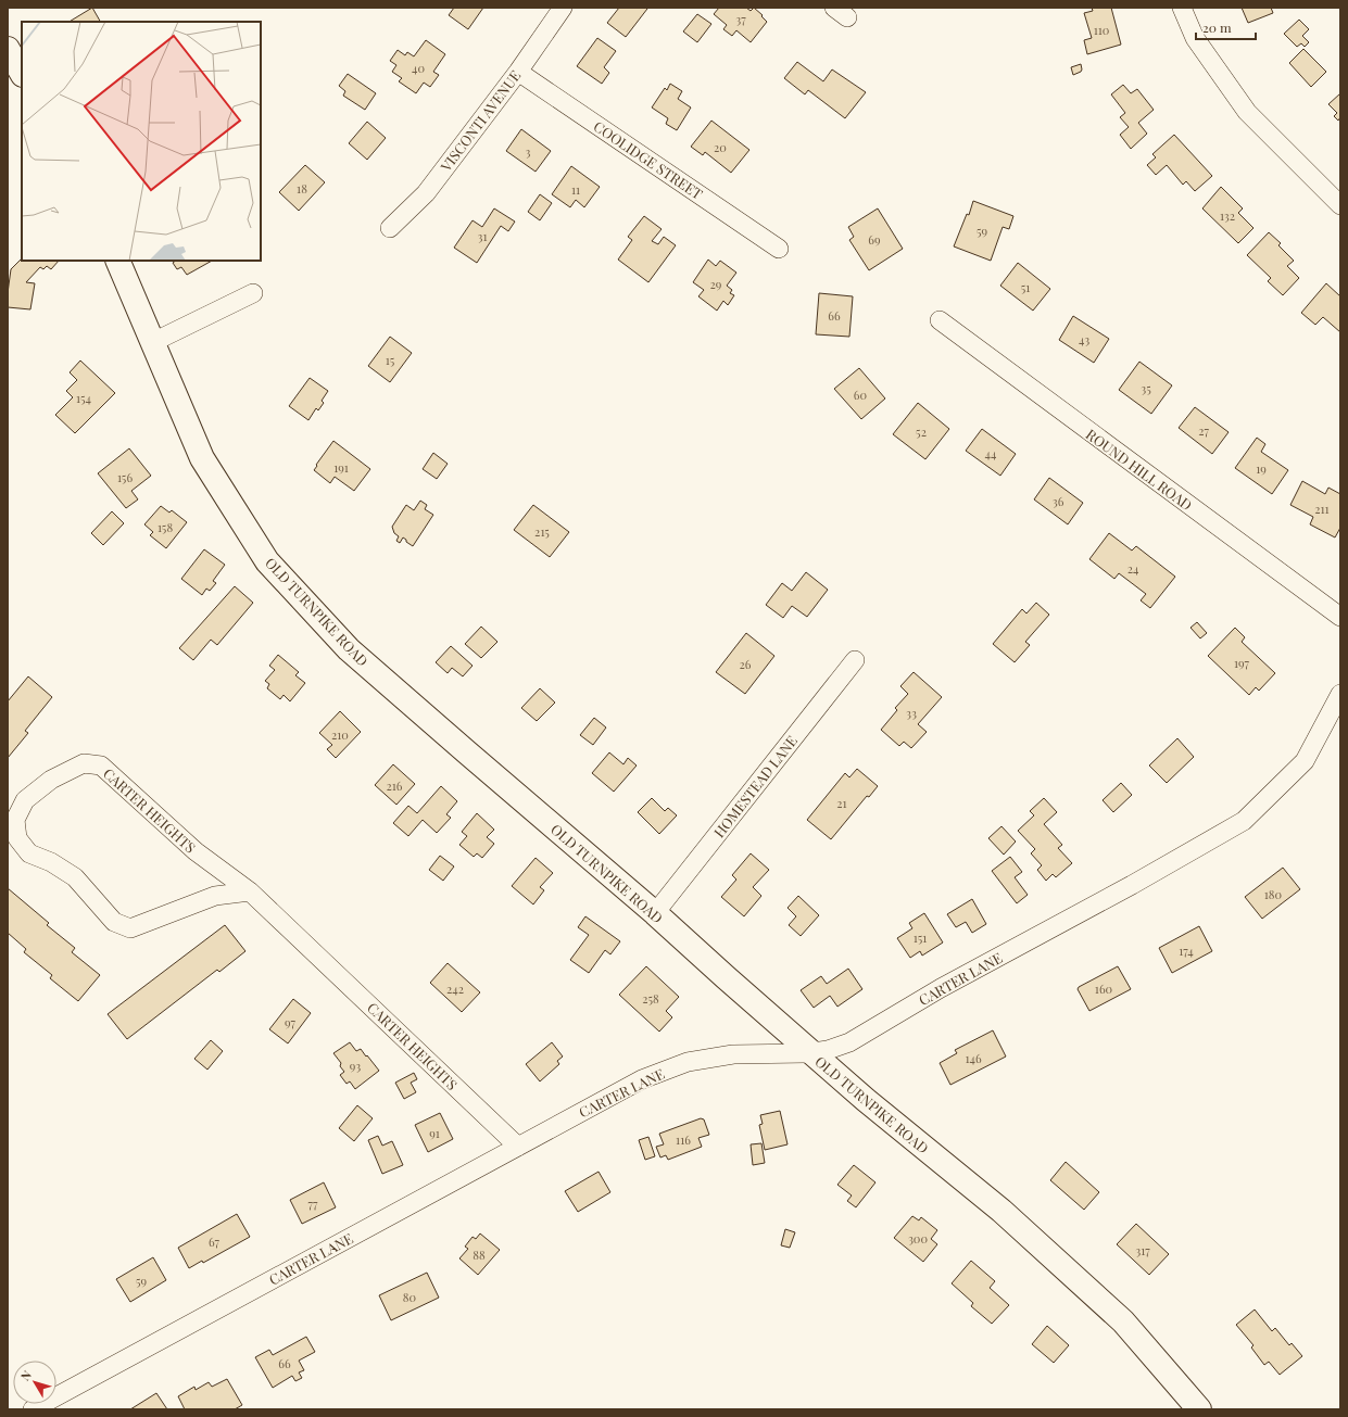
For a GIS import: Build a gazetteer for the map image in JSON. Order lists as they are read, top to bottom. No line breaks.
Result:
{"streets":{"main road":["OLD TURNPIKE ROAD"],"street":["VISCONTI AVENUE","COOLIDGE STREET","ROUND HILL ROAD","HOMESTEAD LANE","CARTER HEIGHTS","CARTER LANE"]},"crossings":[["VISCONTI AVENUE","COOLIDGE STREET"],["OLD TURNPIKE ROAD","HOMESTEAD LANE"],["OLD TURNPIKE ROAD","CARTER LANE"],["CARTER HEIGHTS","CARTER LANE"]],"house_numbers":["37","110","40","20","3","18","11","132","59","31","69","29","51","66","43","15","35","60","154","27","52","44","191","19","156","36","211","158","215","24","197","26","33","210","216","21","180","151","174","242","160","258","97","146","93","91","116","77","300","67","317","88","59","80","66"],"scale_bar":"20 m","north":"top left"}
